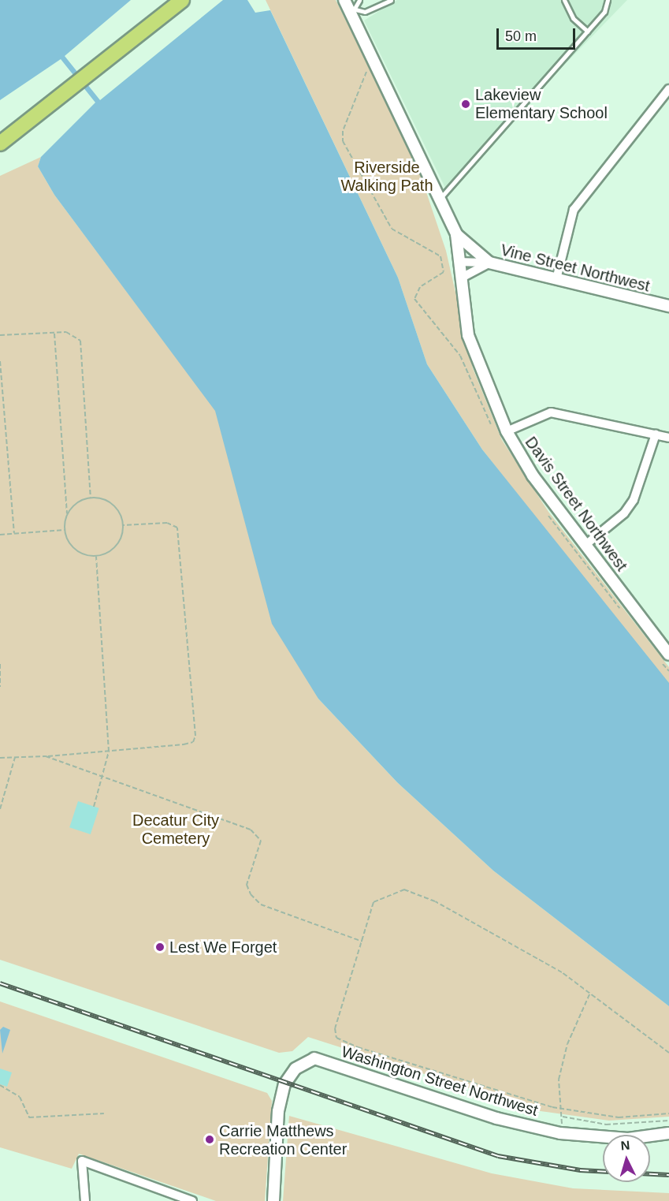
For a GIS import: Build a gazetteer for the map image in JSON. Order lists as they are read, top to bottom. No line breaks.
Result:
{"streets":{"street":["Vine Street Northwest","Davis Street Northwest","Washington Street Northwest"]},"crossings":[["Vine Street Northwest","Davis Street Northwest"]],"parks":["Riverside Walking Path","Decatur City Cemetery"],"places":["Lakeview Elementary School","Lest We Forget","Carrie Matthews Recreation Center"],"scale_bar":"50 m","north":"top"}
